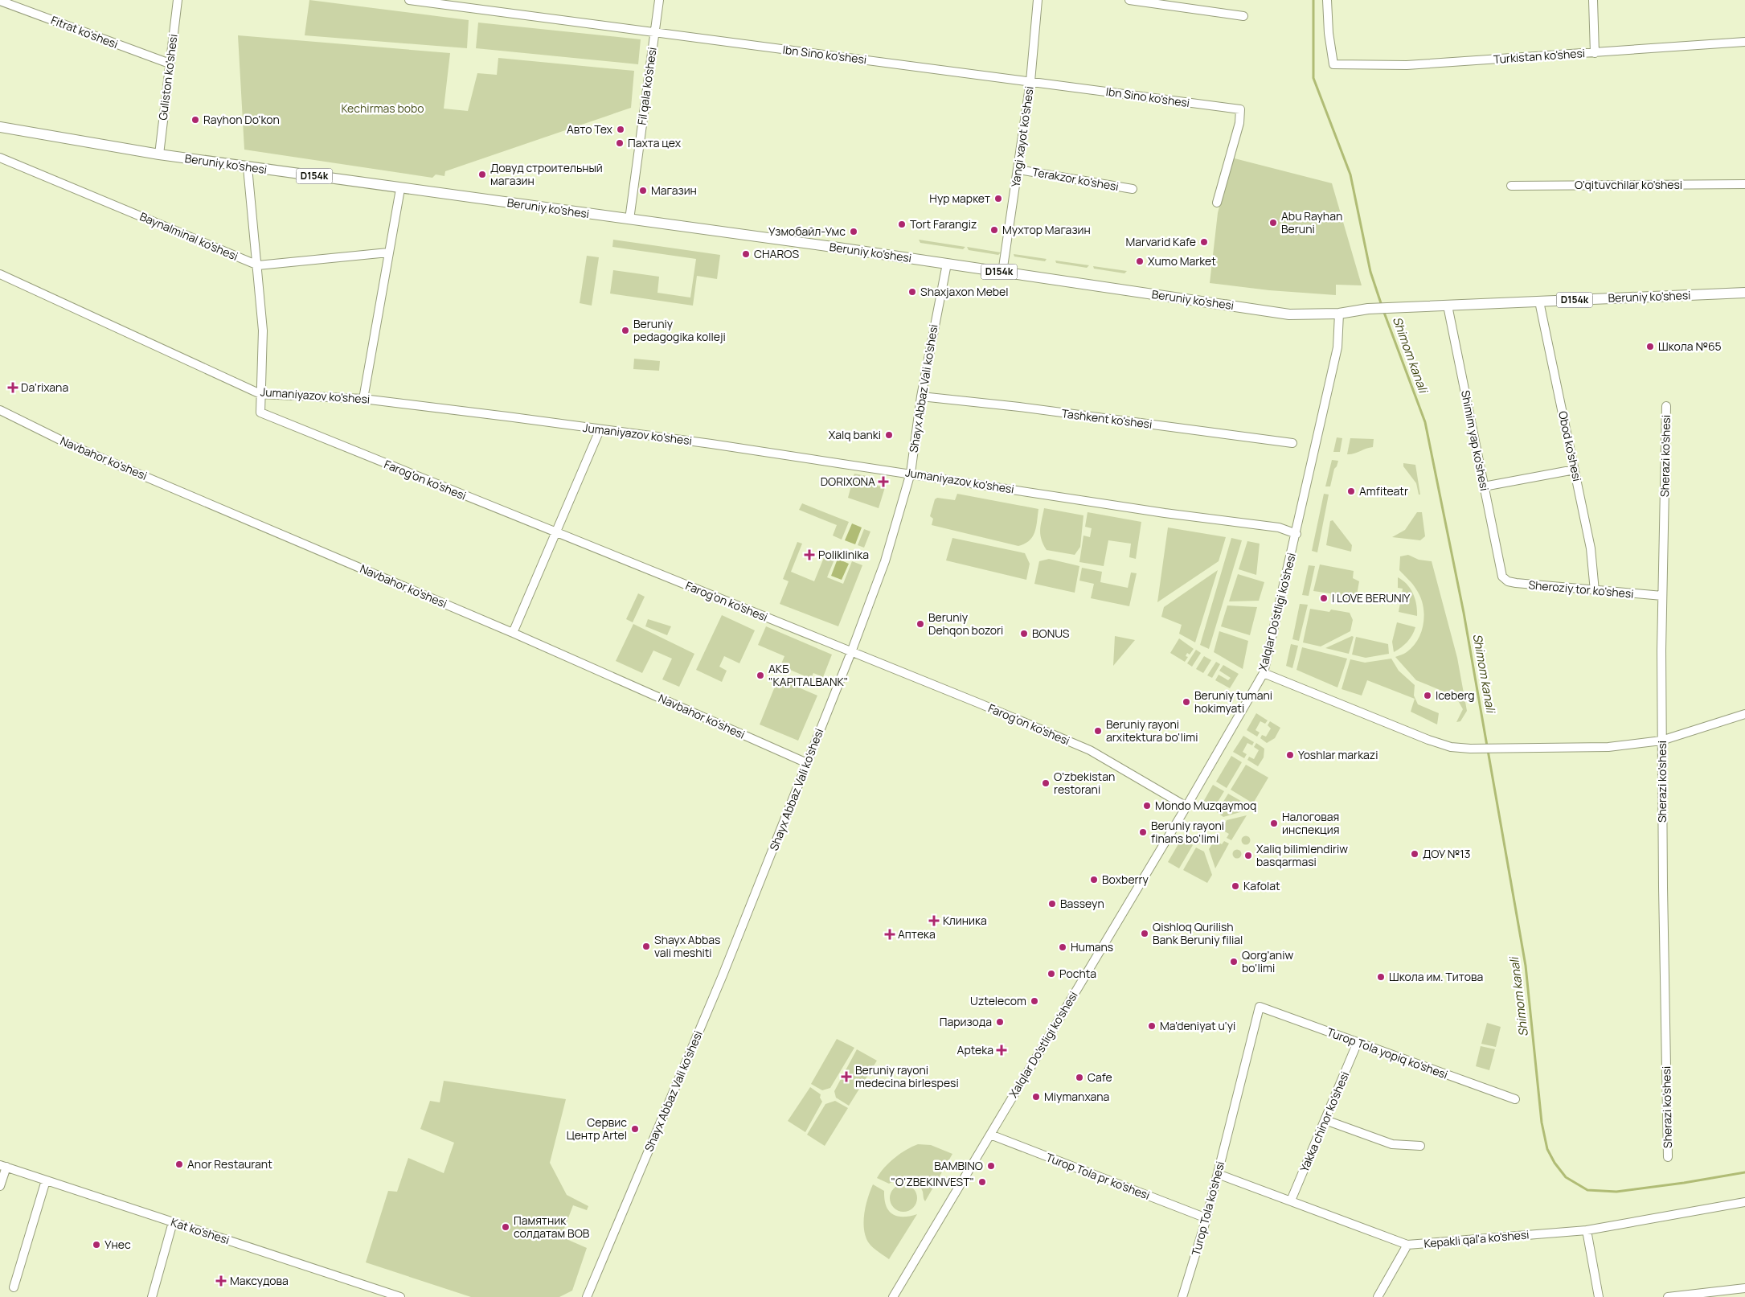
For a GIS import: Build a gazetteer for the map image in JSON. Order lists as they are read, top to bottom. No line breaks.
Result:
{"streets":{"main road":["Beruniy ko'shesi","D154k"],"street":["Fitrat ko'shesi","Ibn Sino ko'shesi","Turkistan ko'shesi","Guliston ko'shesi","Fil qala ko'shesi","Yangi xayot ko'shesi","Terakzor ko'shesi","O'qituvchilar ko'shesi","Baynalminal ko'shesi","Shayx Abbaz Vali ko'shesi","Jumaniyazov ko'shesi","Tashkent ko'shesi","Shimim yap ko'shesi","Obod ko'shesi","Sherazi ko'shesi","Navbahor ko'shesi","Farog'on ko'shesi","Sheroziy tor ko'shesi","Xalqlar Do'stligi ko'shesi","Turop Tola yopiq ko'shesi","Yakka chinor ko'shesi","Turop Tola pr ko'shesi","Turop Tola ko'shesi","Kat ko'shesi","Kepakli qal'a ko'shesi"]},"crossings":[["Fitrat ko'shesi","Guliston ko'shesi"],["Ibn Sino ko'shesi","Fil qala ko'shesi"],["Ibn Sino ko'shesi","Yangi xayot ko'shesi"],["Guliston ko'shesi","Beruniy ko'shesi"],["Fil qala ko'shesi","Beruniy ko'shesi"],["Yangi xayot ko'shesi","Beruniy ko'shesi"],["Yangi xayot ko'shesi","Terakzor ko'shesi"],["Beruniy ko'shesi","Shayx Abbaz Vali ko'shesi"],["Beruniy ko'shesi","Shimim yap ko'shesi"],["Beruniy ko'shesi","Obod ko'shesi"],["Beruniy ko'shesi","Xalqlar Do'stligi ko'shesi"],["Shayx Abbaz Vali ko'shesi","Jumaniyazov ko'shesi"],["Shayx Abbaz Vali ko'shesi","Tashkent ko'shesi"],["Shayx Abbaz Vali ko'shesi","Navbahor ko'shesi"],["Shayx Abbaz Vali ko'shesi","Farog'on ko'shesi"],["Jumaniyazov ko'shesi","Farog'on ko'shesi"],["Jumaniyazov ko'shesi","Xalqlar Do'stligi ko'shesi"],["Shimim yap ko'shesi","Sheroziy tor ko'shesi"],["Obod ko'shesi","Sheroziy tor ko'shesi"],["Sherazi ko'shesi","Sheroziy tor ko'shesi"],["Farog'on ko'shesi","Xalqlar Do'stligi ko'shesi"],["Xalqlar Do'stligi ko'shesi","Turop Tola pr ko'shesi"],["Turop Tola yopiq ko'shesi","Yakka chinor ko'shesi"],["Turop Tola yopiq ko'shesi","Turop Tola ko'shesi"],["Yakka chinor ko'shesi","Kepakli qal'a ko'shesi"],["Turop Tola pr ko'shesi","Turop Tola ko'shesi"],["Turop Tola ko'shesi","Kepakli qal'a ko'shesi"]],"water":["Shimom kanali"],"parks":["Kechirmas bobo"],"places":{"other":["Rayhon Do'kon","Авто Тех","Пахта цех","Довуд строительный магазин","Магазин","Нур маркет","Abu Rayhan Beruni","Tort Farangiz","Мухтор Магазин","Узмобайл-Умс","Marvarid Kafe","CHAROS","Xumo Market","Shaxjaxon Mebel","Beruniy pedagogika kolleji","Школа №65","Xalq banki","Amfiteatr","I LOVE BERUNIY","Beruniy Dehqon bozori","BONUS","АКБ \"KAPITALBANK\"","Iceberg","Beruniy tumani hokimyati","Beruniy rayoni arxitektura bo'limi","Yoshlar markazi","O'zbekistan restorani","Mondo Muzqaymoq","Налоговая инспекция","Beruniy rayoni finans bo'limi","ДОУ №13","Xaliq bilimlendiriw basqarmasi","Boxberry","Kafolat","Basseyn","Qishloq Qurilish Bank Beruniy filial","Shayx Abbas vali meshiti","Humans","Qorg'aniw bo'limi","Pochta","Школа им. Титова","Uztelecom","Паризода","Ma'deniyat u'yi","Cafe","Miymanxana","Сервис Центр Artel","Anor Restaurant","BAMBINO","\"O'ZBEKINVEST\"","Памятник солдатам ВОВ","Унес"],"health":["Da'rixana","DORIXONA","Poliklinika","Клиника","Аптека","Apteka","Beruniy rayoni medecina birlespesi","Максудова"]}}
